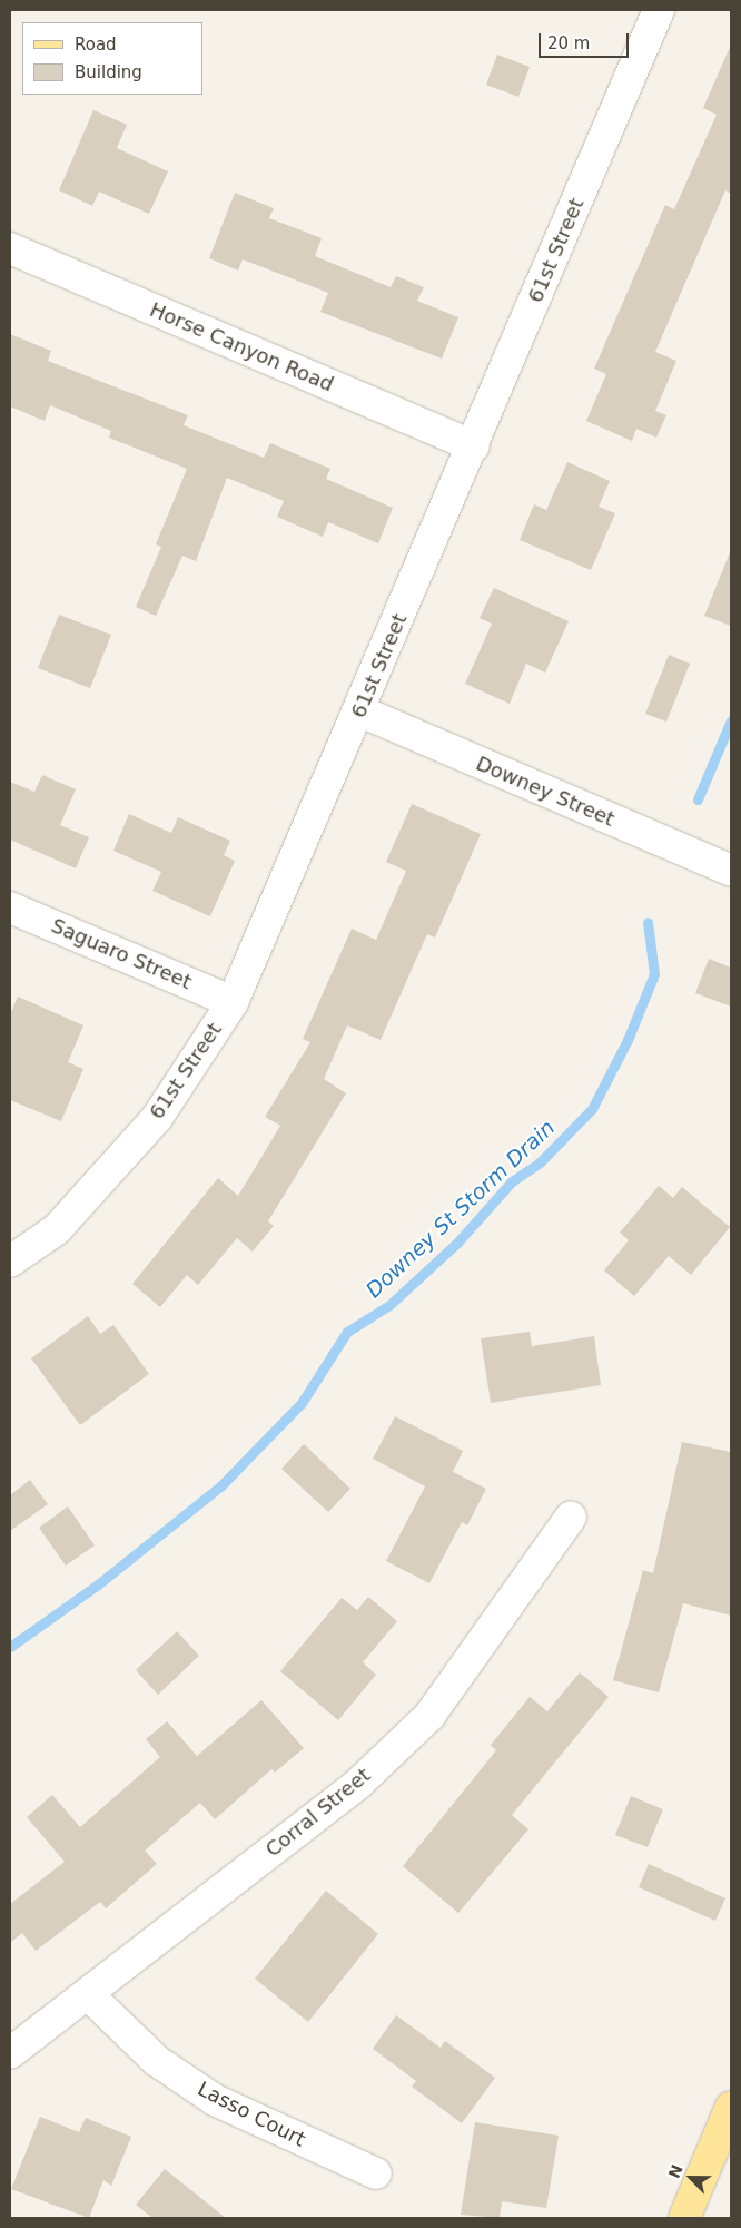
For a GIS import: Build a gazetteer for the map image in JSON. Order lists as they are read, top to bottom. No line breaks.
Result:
{"streets":{"street":["61st Street","Horse Canyon Road","Downey Street","Saguaro Street","Corral Street","Lasso Court"]},"crossings":[["61st Street","Horse Canyon Road"],["61st Street","Downey Street"],["61st Street","Saguaro Street"],["Corral Street","Lasso Court"]],"water":["Downey St Storm Drain"],"legend":["Road","Building"],"scale_bar":"20 m","north":"top left"}
